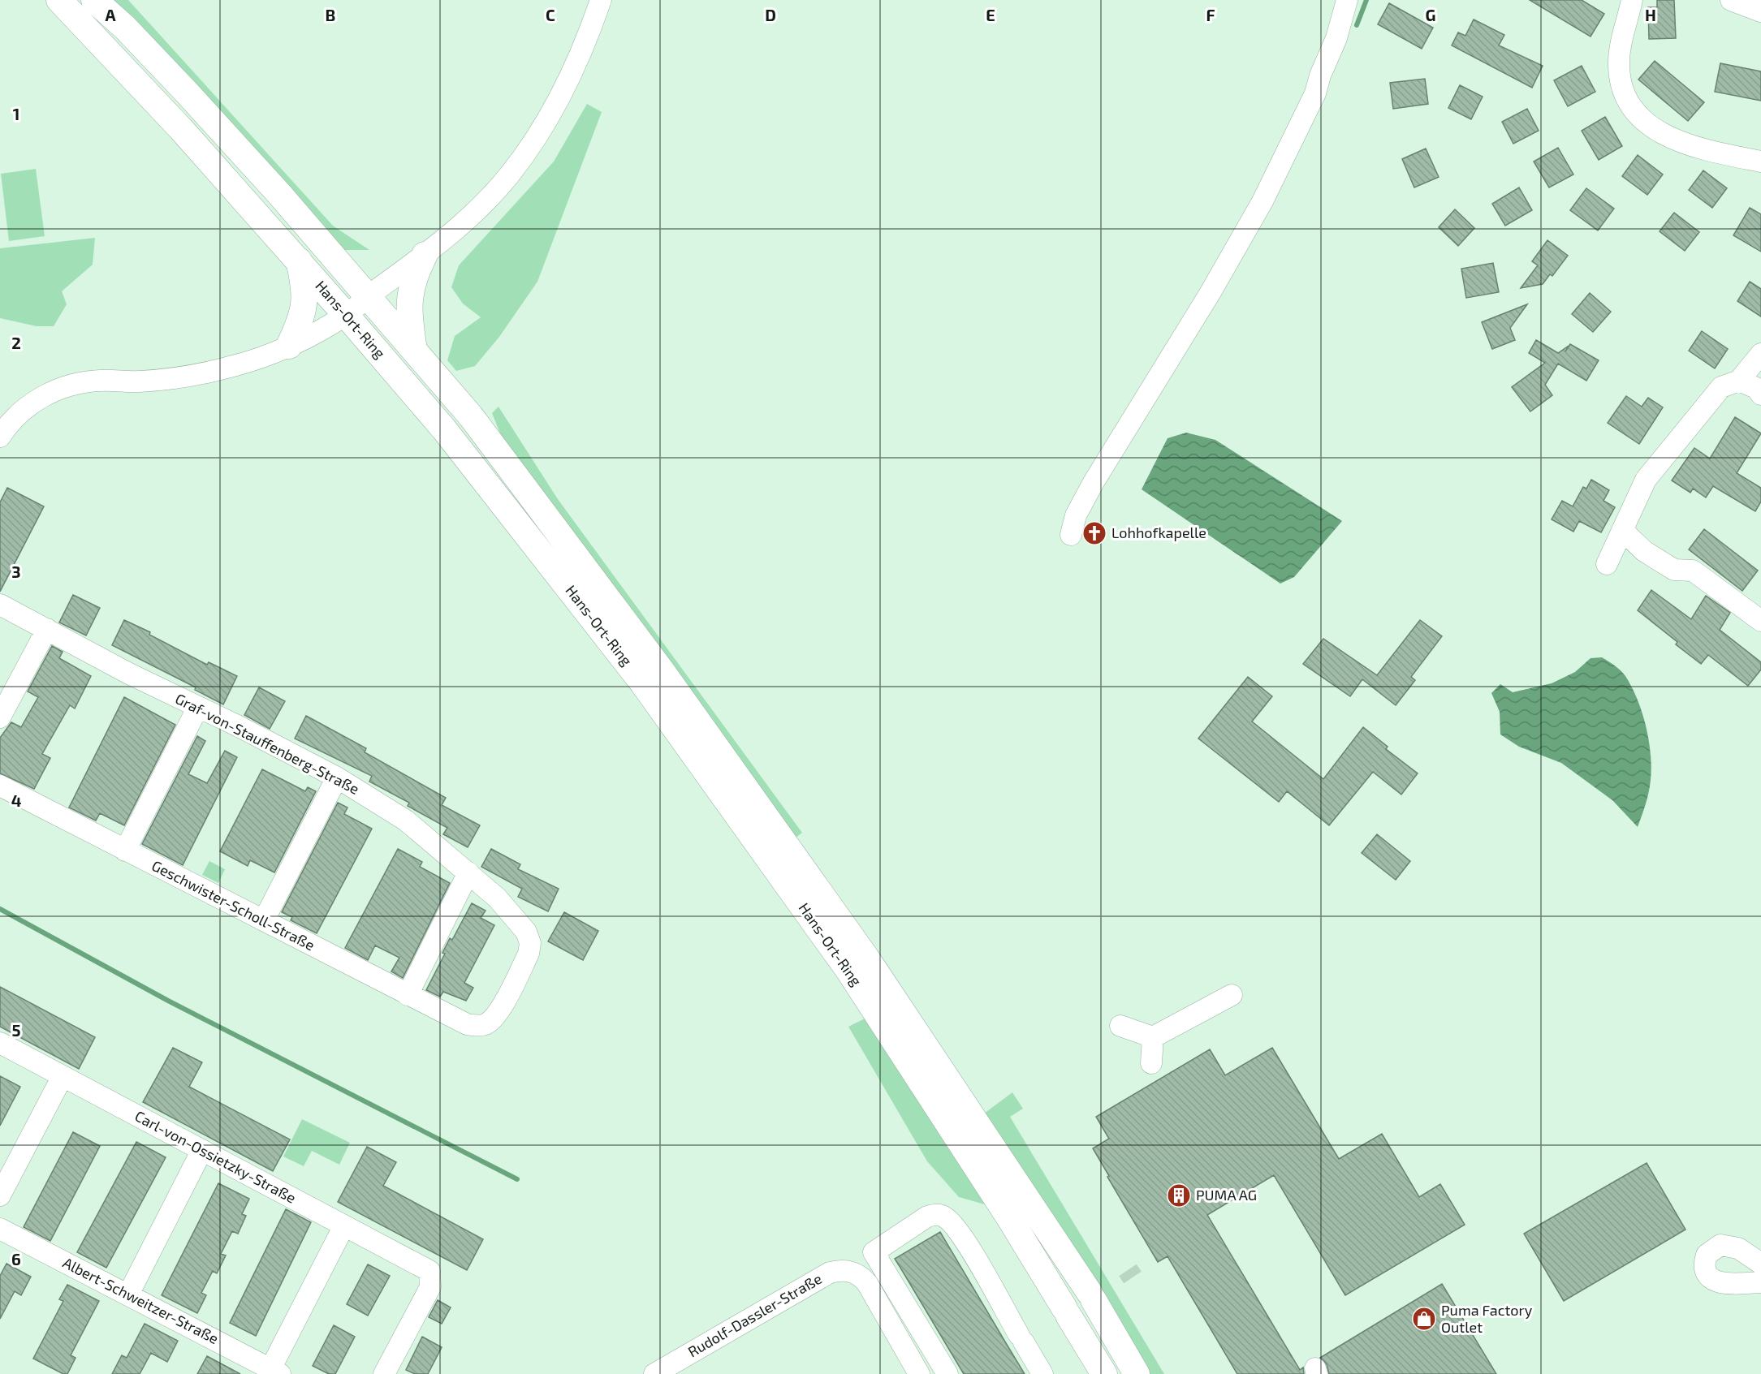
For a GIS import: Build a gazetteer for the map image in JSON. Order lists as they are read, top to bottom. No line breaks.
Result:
{"streets":{"main road":["Hans-Ort-Ring"],"street":["Graf-von-Stauffenberg-Straße","Geschwister-Scholl-Straße","Carl-von-Ossietzky-Straße","Albert-Schweitzer-Straße","Rudolf-Dassler-Straße"]},"crossings":[["Graf-von-Stauffenberg-Straße","Geschwister-Scholl-Straße"]],"places":{"church":["Lohhofkapelle"],"building":["PUMA AG"],"shop":["Puma Factory Outlet"]},"grid":{"columns":["A","B","C","D","E","F","G","H"],"rows":["1","2","3","4","5","6"]}}
